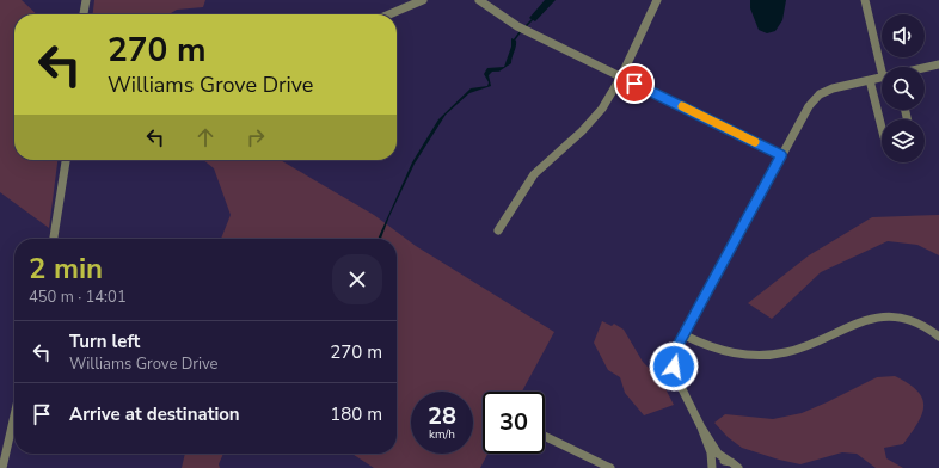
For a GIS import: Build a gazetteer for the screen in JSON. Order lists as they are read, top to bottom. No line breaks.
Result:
{"page":{"turn":["270 m","Williams Grove Drive"],"heading":["2 min","450 m · 14:01"],"list":[{"name":"Turn left","note":"Williams Grove Drive","value":"270 m"},{"name":"Arrive at destination","value":"180 m"}],"speed":"28 km/h","limit":"30"}}
